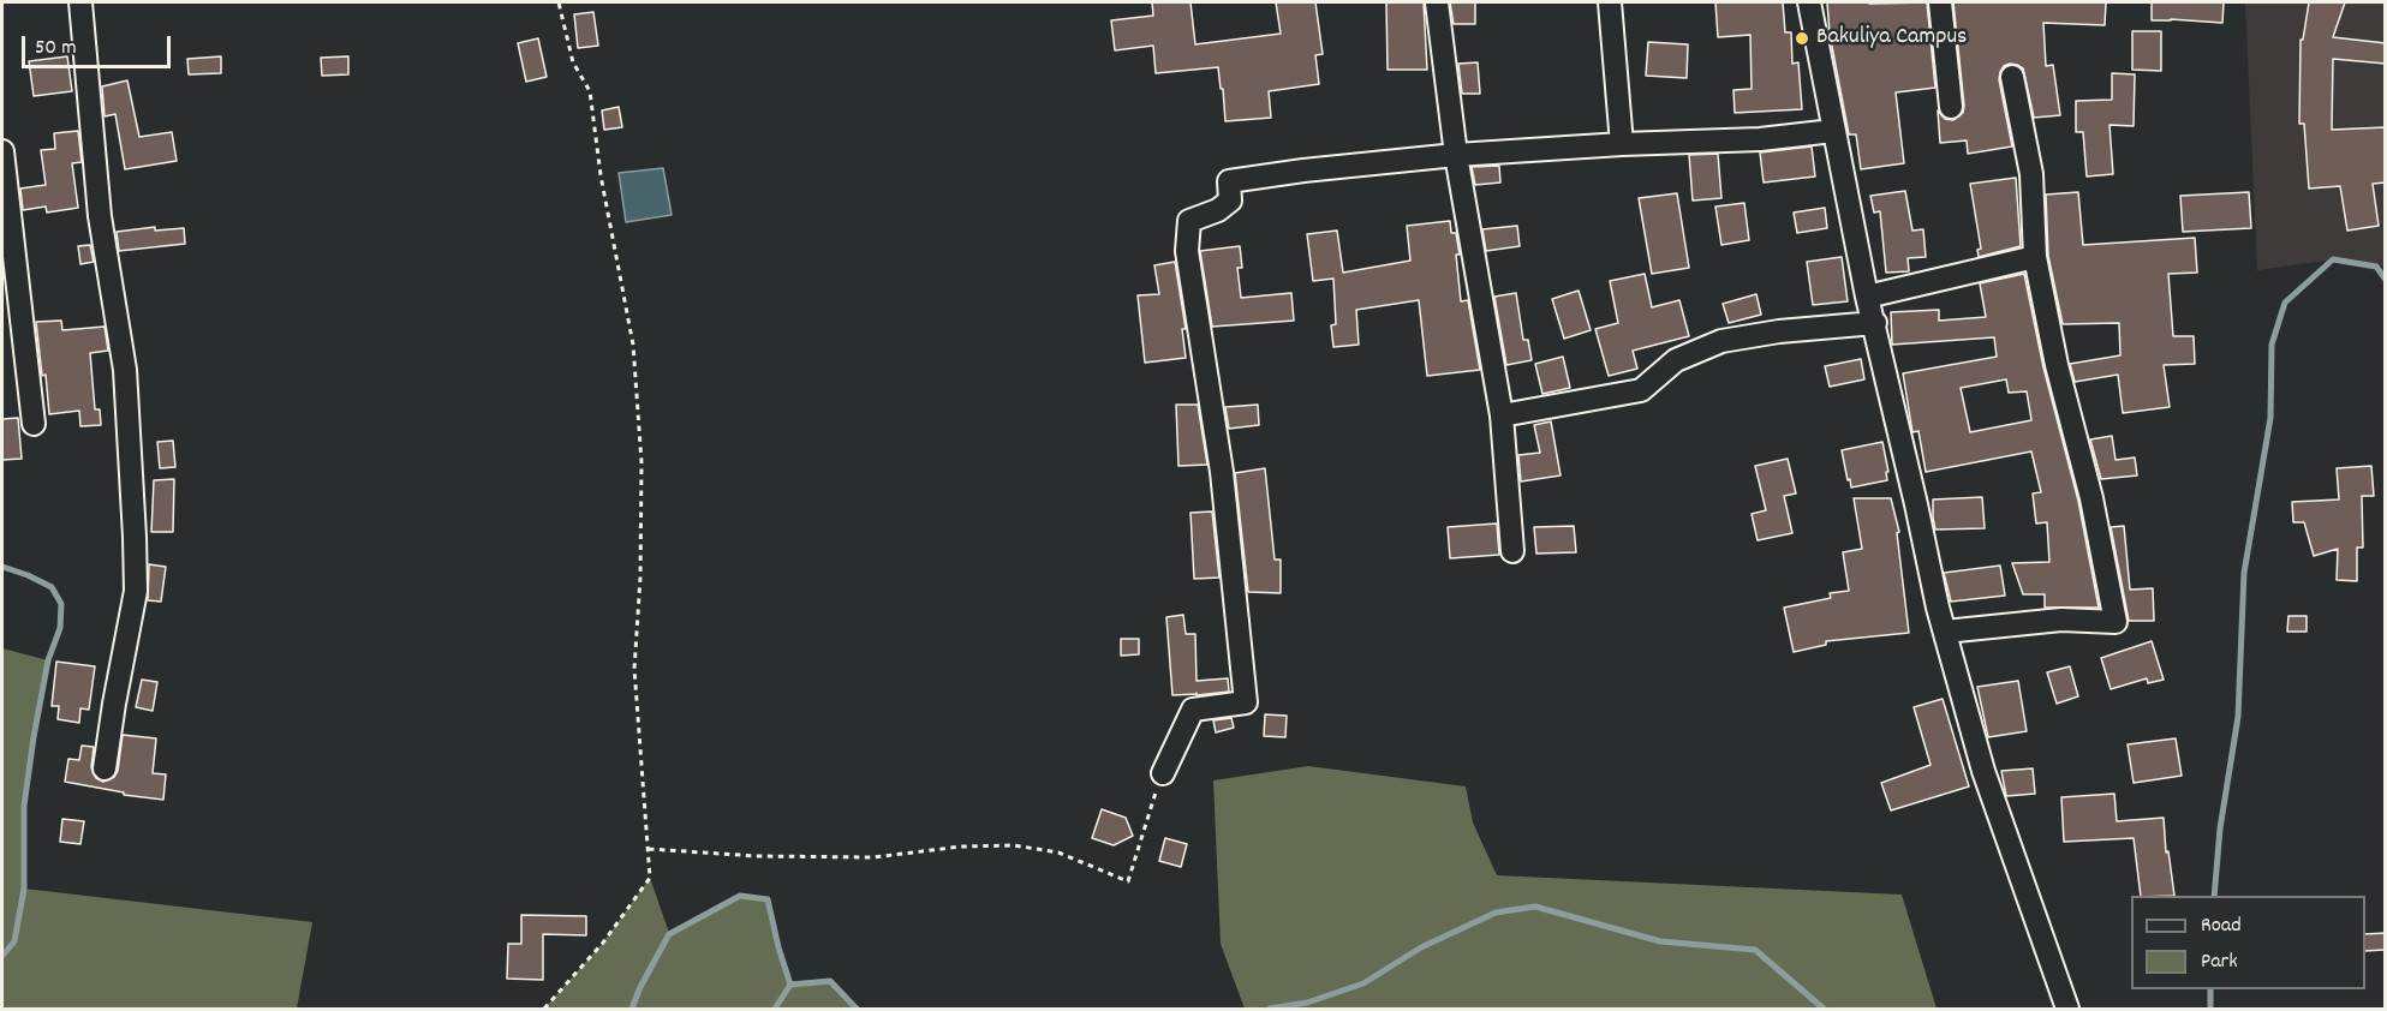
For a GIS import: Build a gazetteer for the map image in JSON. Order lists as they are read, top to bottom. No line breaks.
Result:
{"places":["Bakuliya Campus"],"legend":["Road","Park"],"scale_bar":"50 m"}
